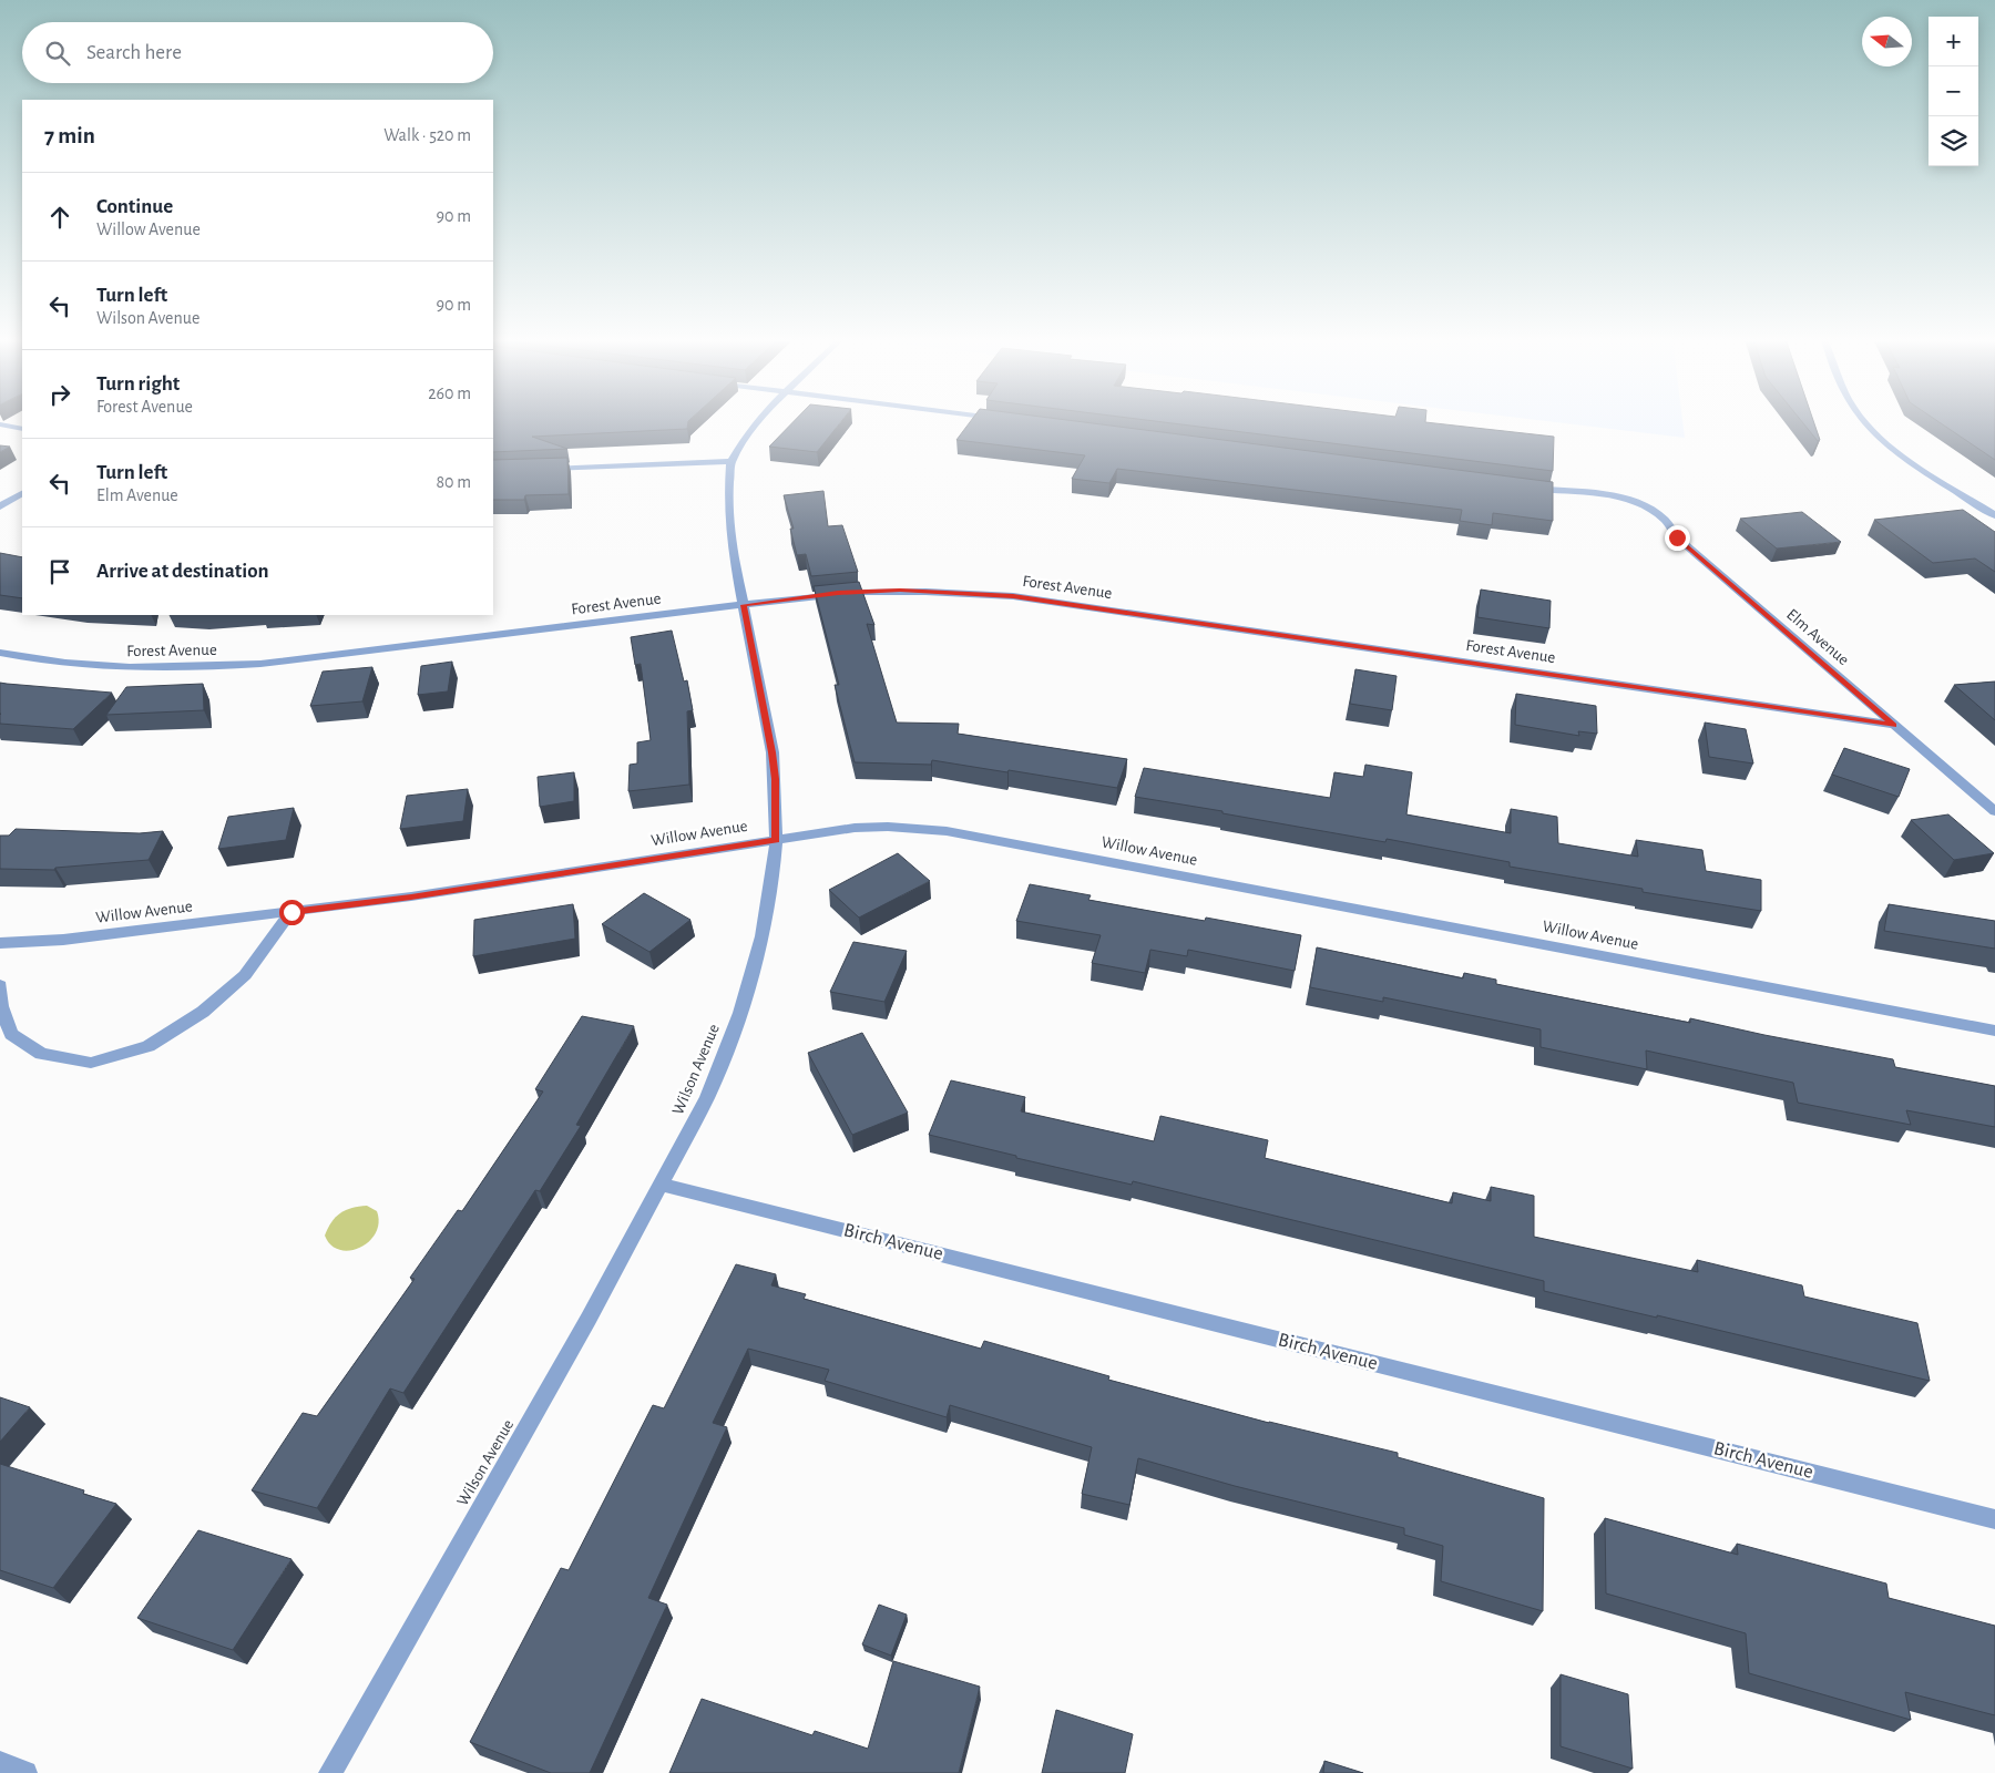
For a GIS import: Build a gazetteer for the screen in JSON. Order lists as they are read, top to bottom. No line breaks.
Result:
{"streets":{"street":["Forest Avenue","Elm Avenue","Willow Avenue","Wilson Avenue","Birch Avenue"]},"crossings":[["Forest Avenue","Elm Avenue"],["Forest Avenue","Wilson Avenue"],["Willow Avenue","Wilson Avenue"],["Wilson Avenue","Birch Avenue"]],"north":"left","page":{"map_buttons":["+","−"],"search":"Search here","heading":["7 min","Walk · 520 m"],"list":[["Continue","Willow Avenue","90 m"],["Turn left","Wilson Avenue","90 m"],["Turn right","Forest Avenue","260 m"],["Turn left","Elm Avenue","80 m"],"Arrive at destination"]}}
